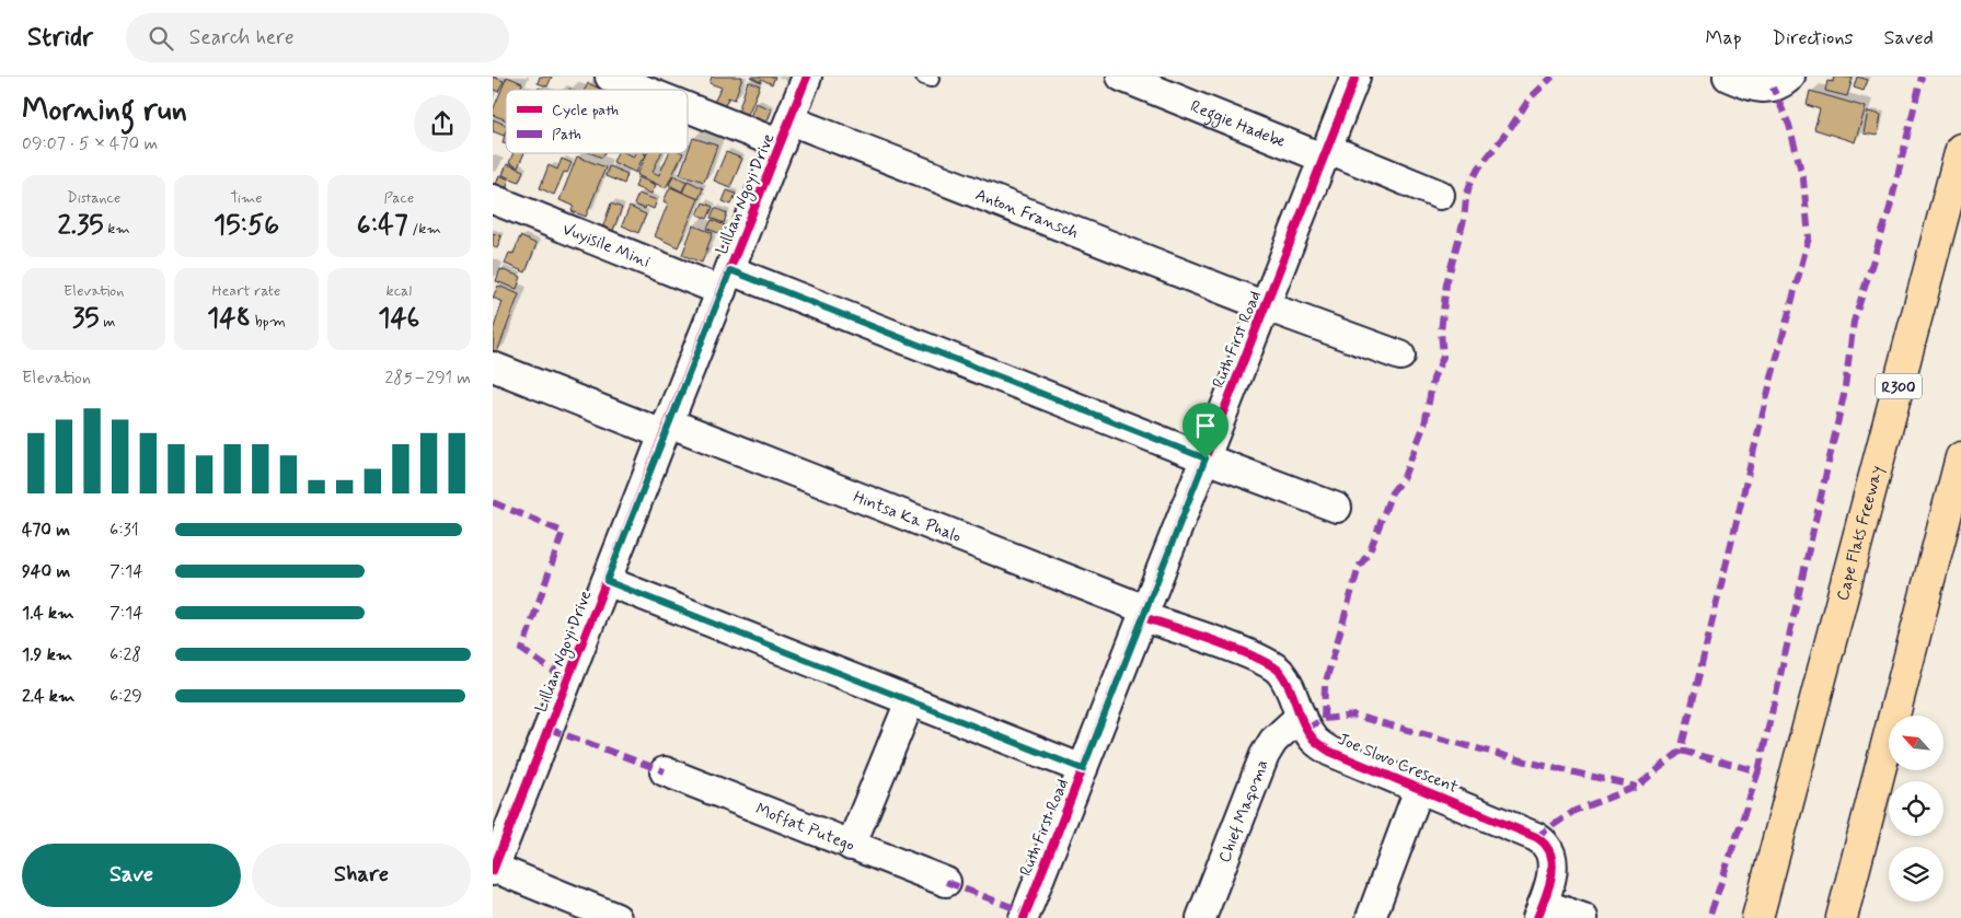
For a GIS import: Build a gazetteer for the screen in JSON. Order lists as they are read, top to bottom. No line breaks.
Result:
{"streets":{"highway":["R300","Cape Flats Freeway"],"street":["Reggie Hadebe","Lillian Ngoyi Drive","Anton Fransch","Vuyisile Mini","Ruth First Road","Hintsa Ka Phalo","Joe Slovo Crescent","Chief Maqoma","Moffat Putego"]},"crossings":[["Reggie Hadebe","Ruth First Road"],["Lillian Ngoyi Drive","Anton Fransch"],["Lillian Ngoyi Drive","Vuyisile Mini"],["Lillian Ngoyi Drive","Hintsa Ka Phalo"],["Anton Fransch","Ruth First Road"],["Vuyisile Mini","Ruth First Road"],["Ruth First Road","Hintsa Ka Phalo"],["Ruth First Road","Joe Slovo Crescent"],["Hintsa Ka Phalo","Joe Slovo Crescent"],["Joe Slovo Crescent","Chief Maqoma"]],"legend":["Cycle path","Path"],"north":"top left","page":{"header":"Stridr","search":"Search here","nav":["Map","Directions","Saved"],"heading":["Morning run","09:07 · 5 × 470 m"],"stats":[["Distance","2.35 km"],["Time","15:56"],["Pace","6:47 /km"],["Elevation","35 m"],["Heart rate","148 bpm"],["kcal","146"]],"chart":["Elevation","285–291 m"],"list":[{"name":"470 m","note":"6:31"},{"name":"940 m","note":"7:14"},{"name":"1.4 km","note":"7:14"},{"name":"1.9 km","note":"6:28"},{"name":"2.4 km","note":"6:29"}],"buttons":["Save","Share"]}}
